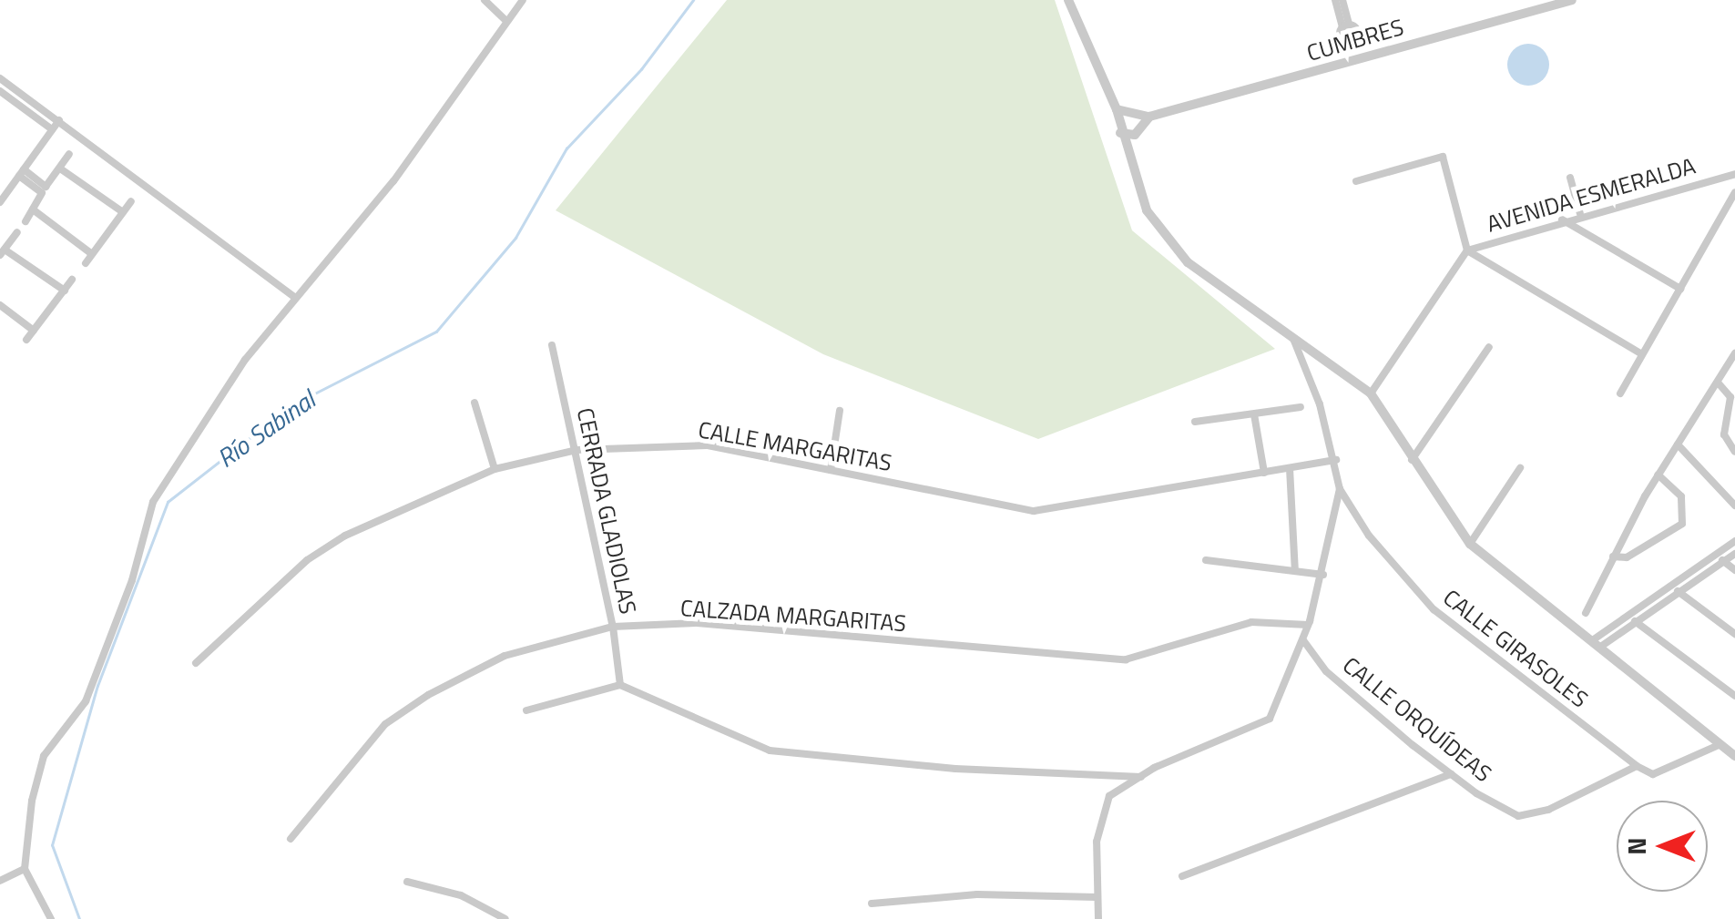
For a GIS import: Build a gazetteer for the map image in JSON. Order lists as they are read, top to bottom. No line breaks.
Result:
{"streets":{"street":["CUMBRES","AVENIDA ESMERALDA","CALLE MARGARITAS","CERRADA GLADIOLAS","CALZADA MARGARITAS","CALLE GIRASOLES","CALLE ORQUÍDEAS"]},"crossings":[["CALLE MARGARITAS","CERRADA GLADIOLAS"],["CERRADA GLADIOLAS","CALZADA MARGARITAS"],["CALLE GIRASOLES","CALLE ORQUÍDEAS"]],"water":["Río Sabinal"],"north":"left"}
